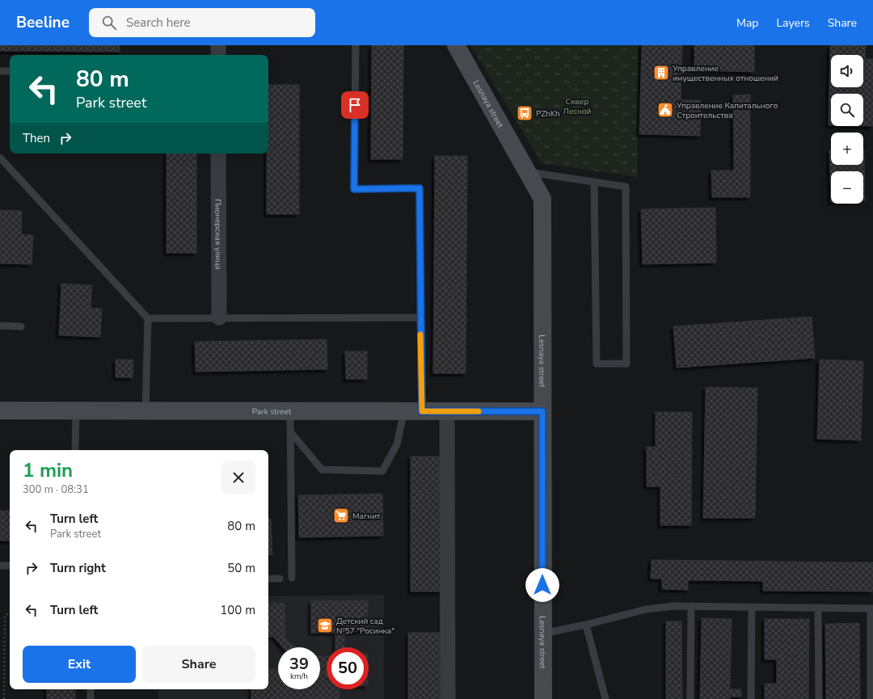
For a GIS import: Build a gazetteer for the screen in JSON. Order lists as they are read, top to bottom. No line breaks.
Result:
{"streets":{"main road":["Lesnaya street","Park street"],"street":["Пионерская улица"]},"crossings":[["Lesnaya street","Park street"]],"parks":["Сквер Лесной"],"places":{"building":["Управление имущественных отношений"],"public building":["Управление Капитального Строительства"],"bus stop":["PZhKh"],"supermarket":["Магнит"],"school or university":["Детский сад №57 \"Росинка\""]},"page":{"header":"Beeline","search":"Search here","nav":["Map","Layers","Share"],"map_buttons":["+","−"],"turn":["80 m","Park street"],"then":"Then","heading":["1 min","300 m · 08:31"],"list":[{"name":"Turn left","note":"Park street","value":"80 m"},{"name":"Turn right","value":"50 m"},{"name":"Turn left","value":"100 m"}],"buttons":["Exit","Share"],"speed":"39 km/h","limit":"50"}}
